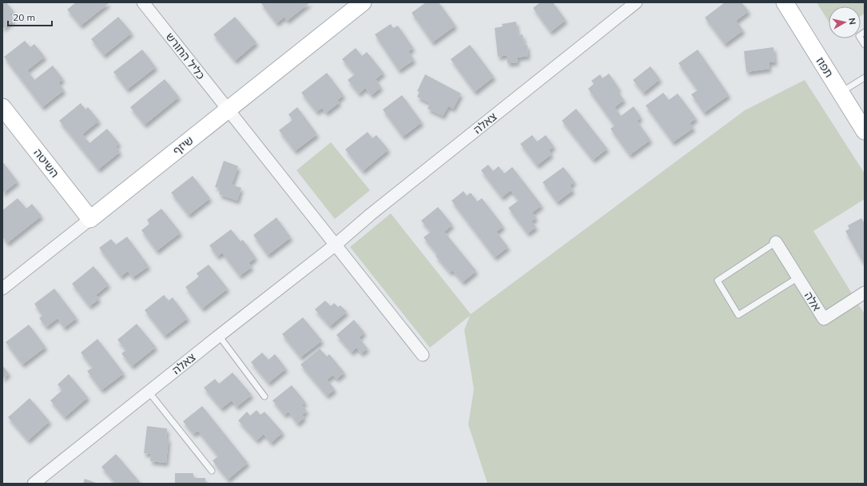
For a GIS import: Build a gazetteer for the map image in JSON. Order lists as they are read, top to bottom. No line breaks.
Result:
{"streets":{"street":["כליל החורש","תפוז","צאלה","שיזף","השיטה","אלה"]},"crossings":[["כליל החורש","שיזף"],["שיזף","השיטה"]],"scale_bar":"20 m","north":"right"}
